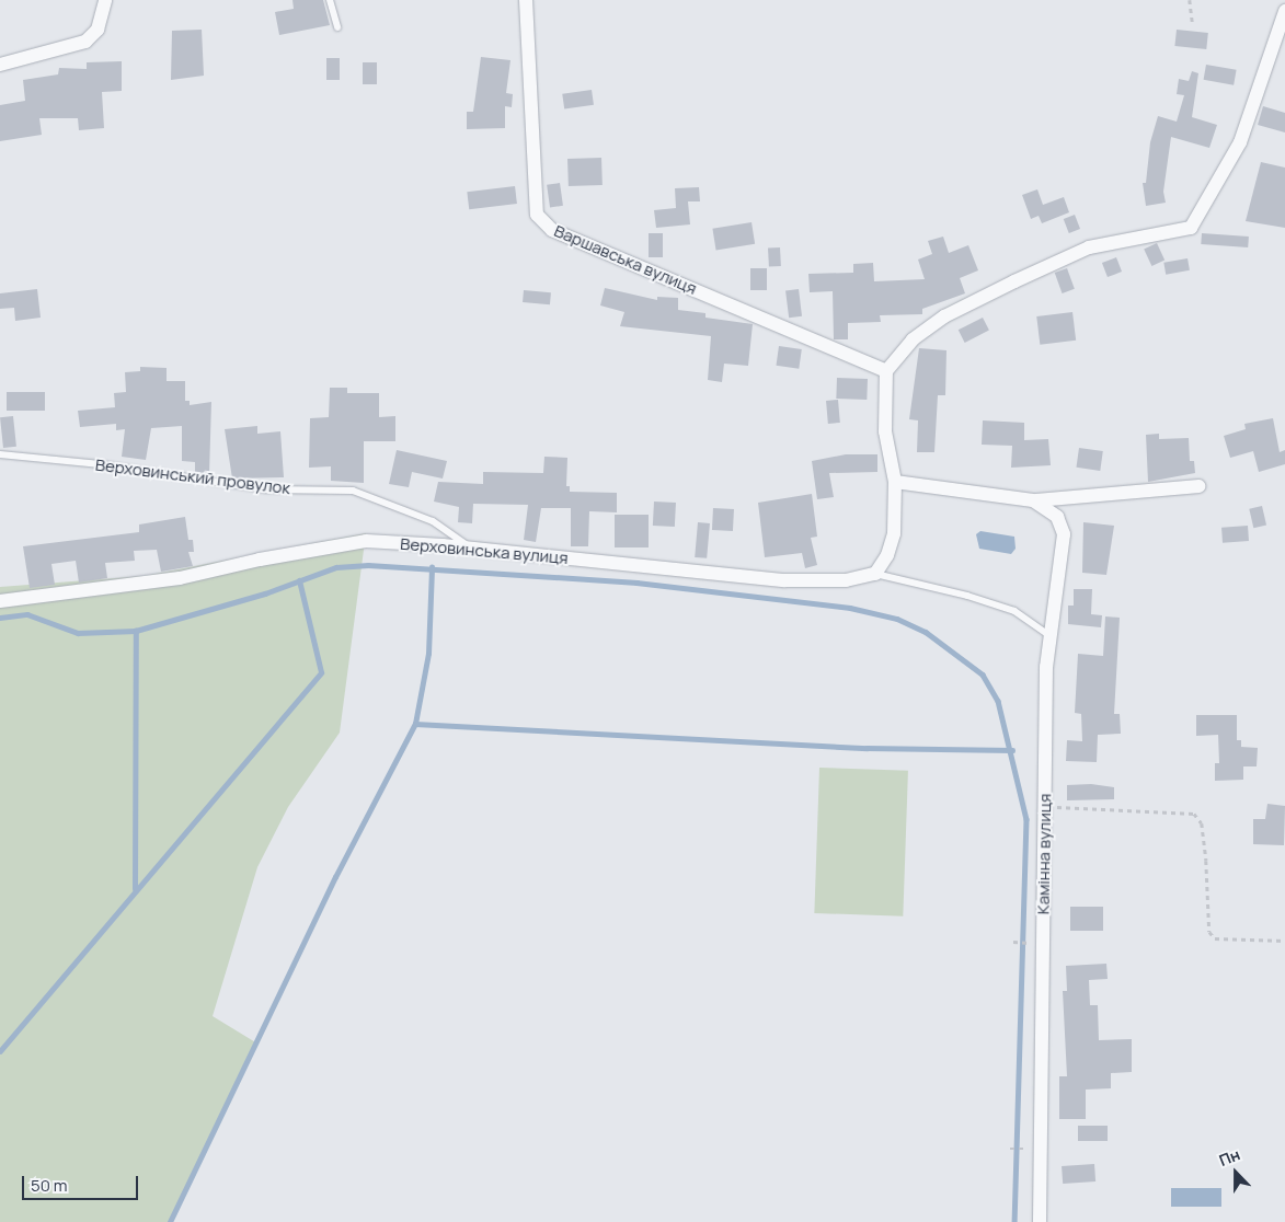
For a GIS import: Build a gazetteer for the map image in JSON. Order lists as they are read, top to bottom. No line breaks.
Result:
{"streets":{"street":["Варшавська вулиця","Верховинська вулиця","Камінна вулиця"],"lane":["Верховинський провулок"]},"crossings":[["Верховинський провулок","Верховинська вулиця"]],"scale_bar":"50 m","north":"top"}
